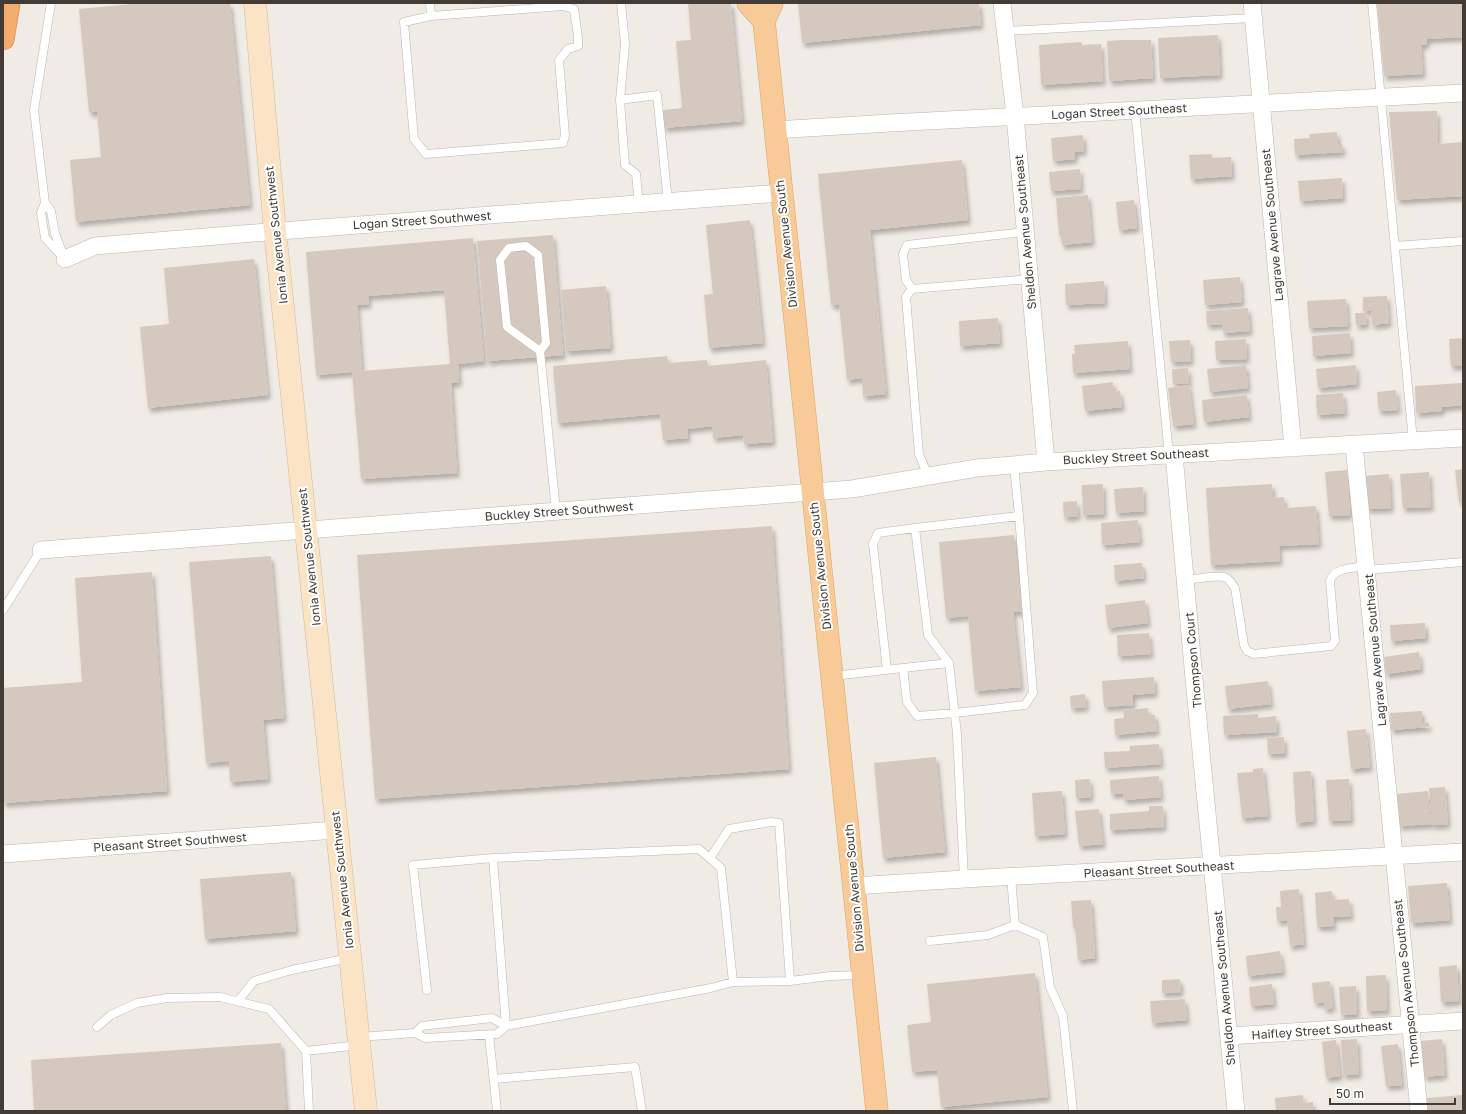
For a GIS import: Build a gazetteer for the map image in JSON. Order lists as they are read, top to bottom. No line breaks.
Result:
{"streets":{"main road":["Division Avenue South"],"street":["Logan Street Southeast","Logan Street Southwest","Lagrave Avenue Southeast","Sheldon Avenue Southeast","Ionia Avenue Southwest","Buckley Street Southeast","Buckley Street Southwest","Thompson Court","Pleasant Street Southwest","Pleasant Street Southeast","Thompson Avenue Southeast","Haifley Street Southeast"]},"crossings":[["Logan Street Southeast","Lagrave Avenue Southeast"],["Logan Street Southeast","Sheldon Avenue Southeast"],["Logan Street Southeast","Division Avenue South"],["Logan Street Southwest","Ionia Avenue Southwest"],["Logan Street Southwest","Division Avenue South"],["Lagrave Avenue Southeast","Buckley Street Southeast"],["Lagrave Avenue Southeast","Pleasant Street Southeast"],["Lagrave Avenue Southeast","Thompson Avenue Southeast"],["Sheldon Avenue Southeast","Buckley Street Southeast"],["Sheldon Avenue Southeast","Thompson Court"],["Sheldon Avenue Southeast","Pleasant Street Southeast"],["Sheldon Avenue Southeast","Haifley Street Southeast"],["Ionia Avenue Southwest","Buckley Street Southwest"],["Ionia Avenue Southwest","Pleasant Street Southwest"],["Division Avenue South","Buckley Street Southeast"],["Division Avenue South","Buckley Street Southwest"],["Division Avenue South","Pleasant Street Southeast"],["Buckley Street Southeast","Buckley Street Southwest"],["Buckley Street Southeast","Thompson Court"],["Thompson Court","Pleasant Street Southeast"],["Pleasant Street Southeast","Thompson Avenue Southeast"],["Thompson Avenue Southeast","Haifley Street Southeast"]],"scale_bar":"50 m"}
